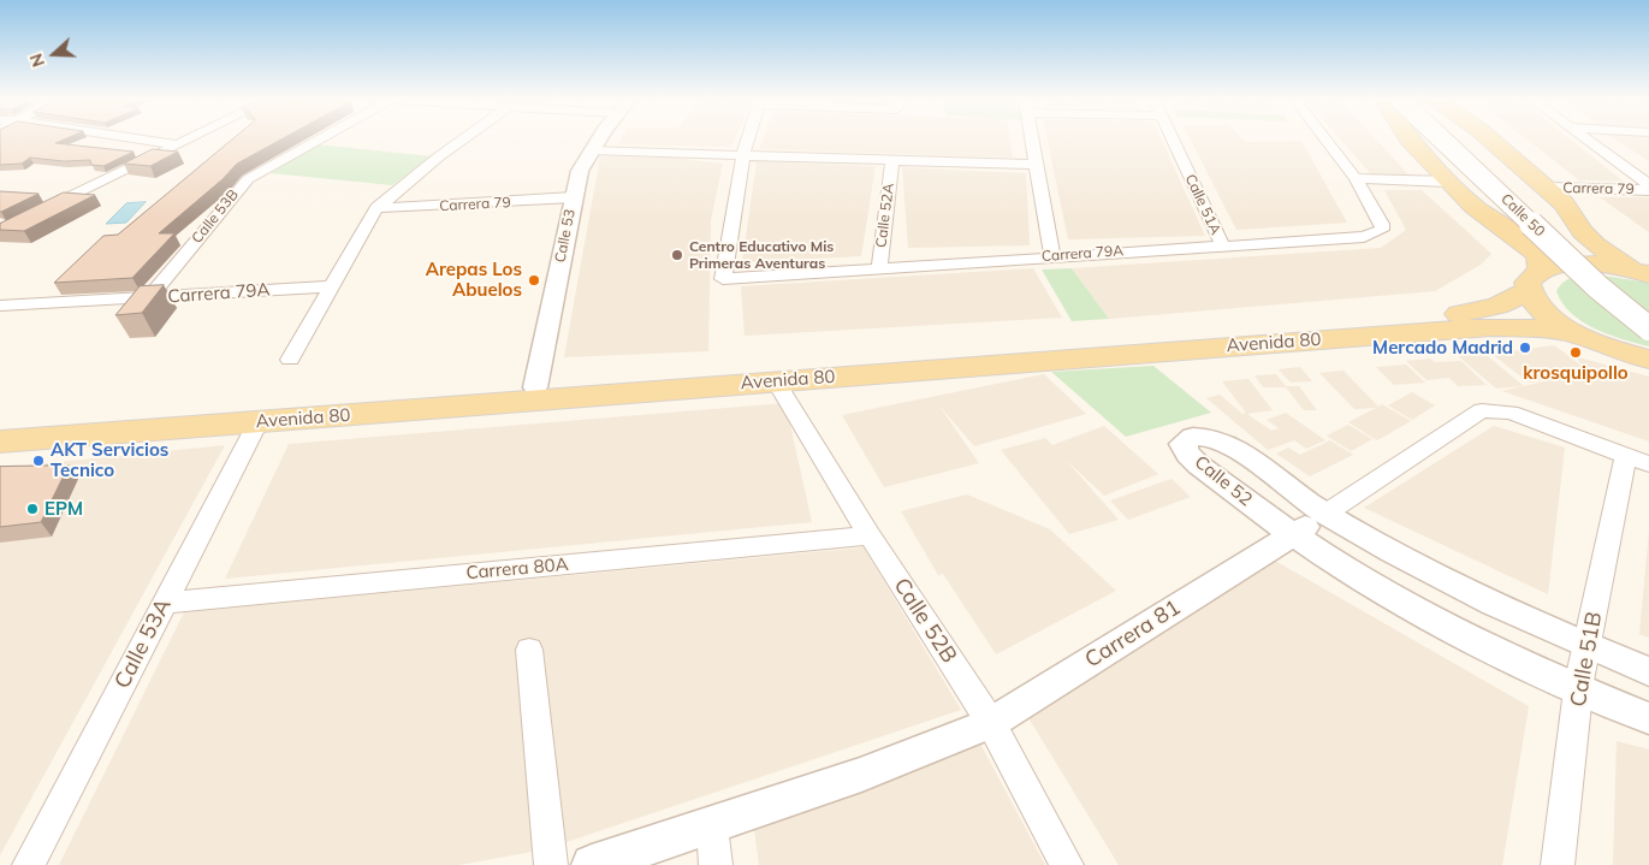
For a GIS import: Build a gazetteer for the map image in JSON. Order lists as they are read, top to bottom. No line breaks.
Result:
{"streets":{"main road":["Calle 50","Avenida 80"],"street":["Carrera 79","Calle 51A","Calle 52A","Calle 53B","Calle 53","Carrera 79A","Calle 52","Carrera 80A","Calle 52B","Carrera 81","Calle 53A","Calle 51B"]},"crossings":[["Carrera 79","Calle 53"],["Calle 51A","Carrera 79A"],["Calle 52A","Carrera 79A"],["Calle 53B","Carrera 79A"],["Calle 53","Avenida 80"],["Avenida 80","Calle 52B"],["Avenida 80","Calle 53A"],["Calle 52","Carrera 81"],["Calle 52","Calle 51B"],["Carrera 80A","Calle 52B"],["Carrera 80A","Calle 53A"],["Calle 52B","Carrera 81"],["Carrera 81","Calle 51B"]],"places":["Centro Educativo Mis Primeras Aventuras","Arepas Los Abuelos","Mercado Madrid","krosquipollo","AKT Servicios Tecnico","EPM"],"north":"left"}
